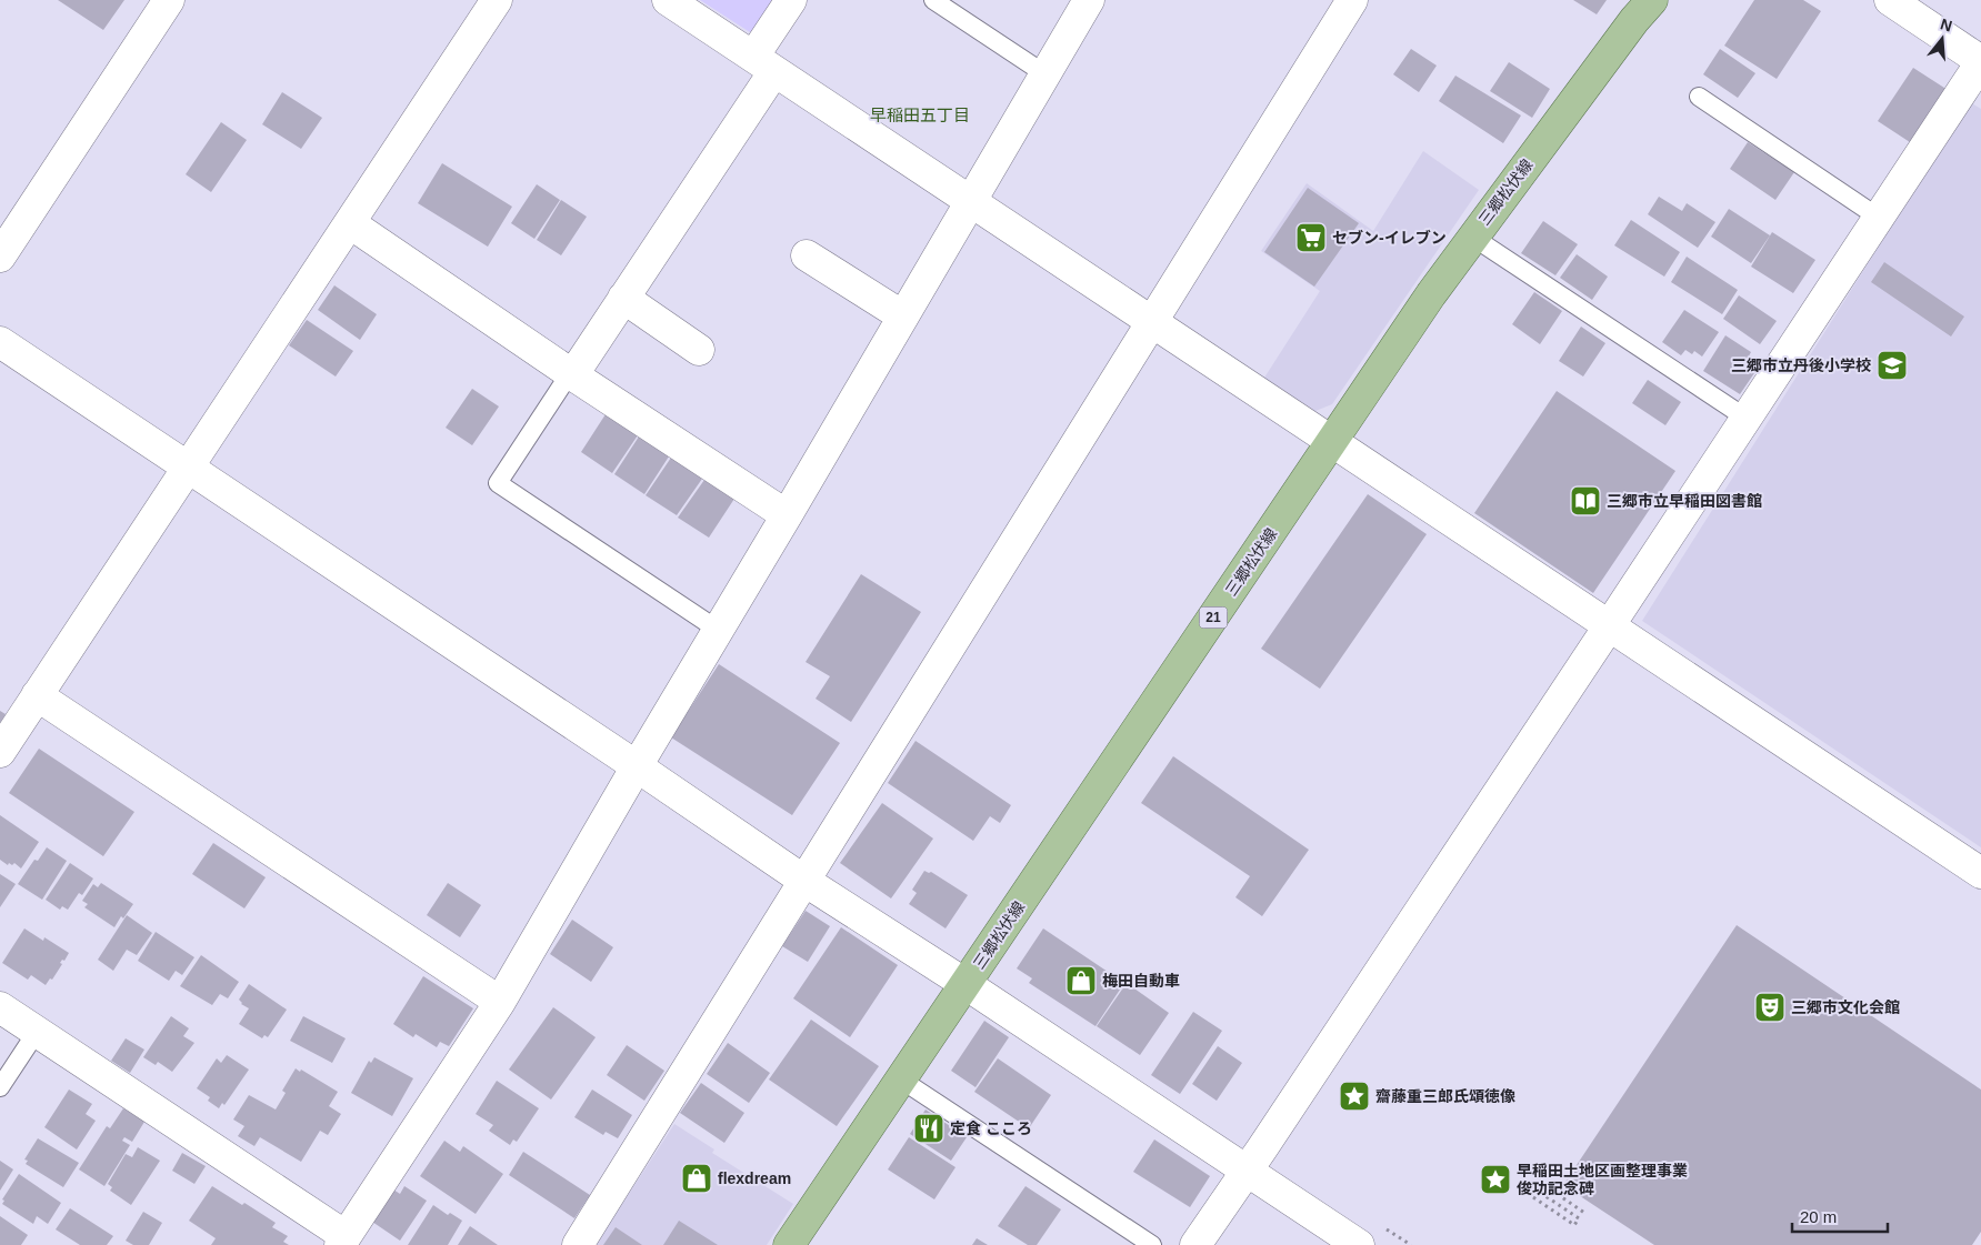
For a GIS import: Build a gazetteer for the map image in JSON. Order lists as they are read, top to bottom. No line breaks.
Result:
{"streets":{"main road":["三郷松伏線","21"]},"districts":["早稲田五丁目"],"places":{"supermarket":["セブン-イレブン"],"school or university":["三郷市立丹後小学校"],"library":["三郷市立早稲田図書館"],"shop":["梅田自動車","flexdream"],"theatre":["三郷市文化会館"],"place":["齋藤重三郎氏頌徳像","早稲田土地区画整理事業 俊功記念碑"],"restaurant":["定食 こころ"]},"scale_bar":"20 m","north":"top"}
